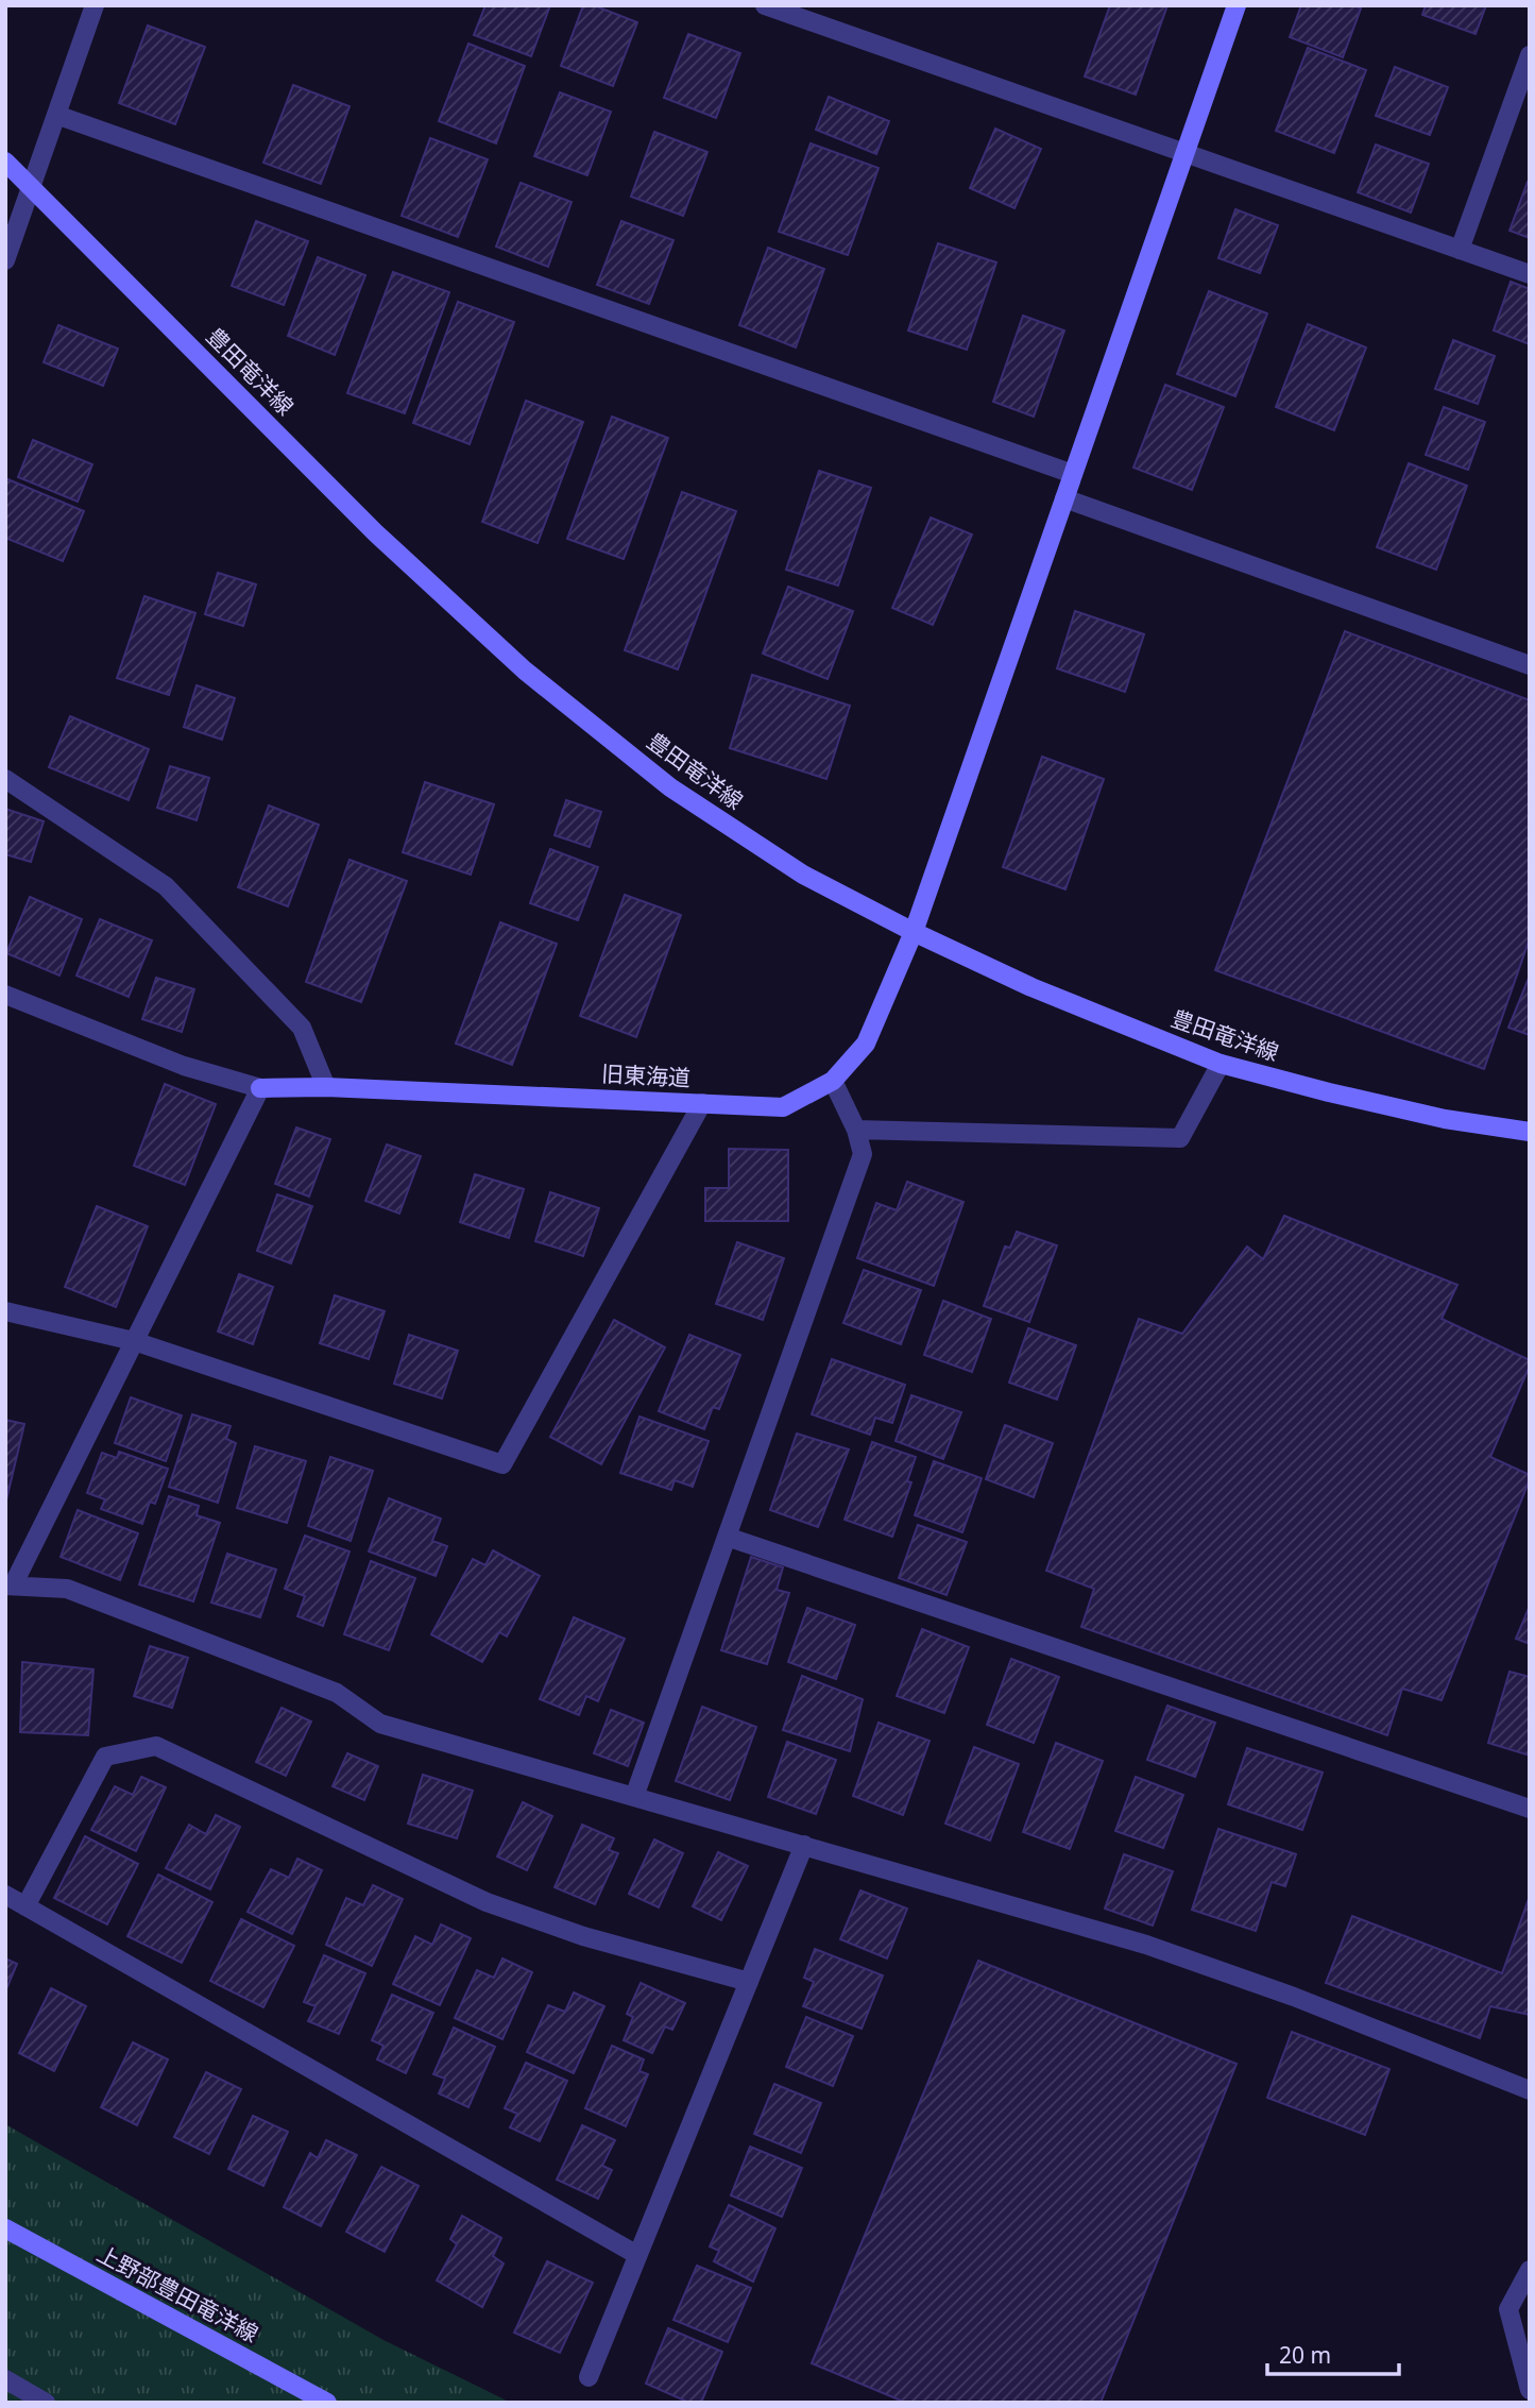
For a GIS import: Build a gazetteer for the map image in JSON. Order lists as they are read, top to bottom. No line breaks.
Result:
{"streets":{"main road":["豊田竜洋線","旧東海道","上野部豊田竜洋線"]},"scale_bar":"20 m"}
